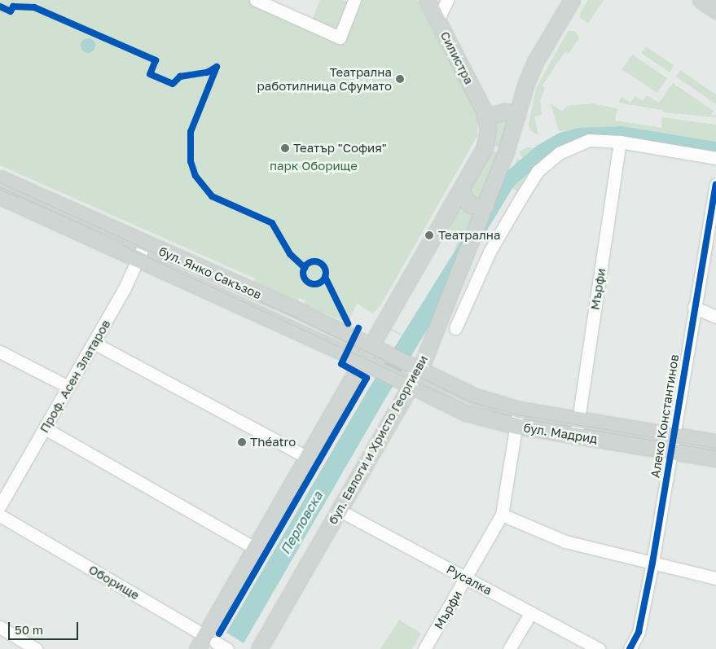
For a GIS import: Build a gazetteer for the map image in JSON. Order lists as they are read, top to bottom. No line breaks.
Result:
{"streets":{"main road":["Силистра","бул. Янко Сакъзов","бул. Мадрид","бул. Евлоги и Христо Георгиеви"],"street":["Мърфи","Проф. Асен Златаров","Алеко Константинов","Русалка","Оборище"]},"crossings":[["бул. Янко Сакъзов","Проф. Асен Златаров"],["бул. Янко Сакъзов","бул. Мадрид"],["бул. Янко Сакъзов","бул. Евлоги и Христо Георгиеви"],["Мърфи","бул. Мадрид"],["Мърфи","Русалка"],["Алеко Константинов","бул. Мадрид"],["бул. Мадрид","бул. Евлоги и Христо Георгиеви"],["бул. Евлоги и Христо Георгиеви","Русалка"]],"water":["Перловска"],"parks":["парк Оборище"],"places":["Театрална работилница Сфумато","Театър \"София\"","Театрална","Théatro"],"scale_bar":"50 m"}
